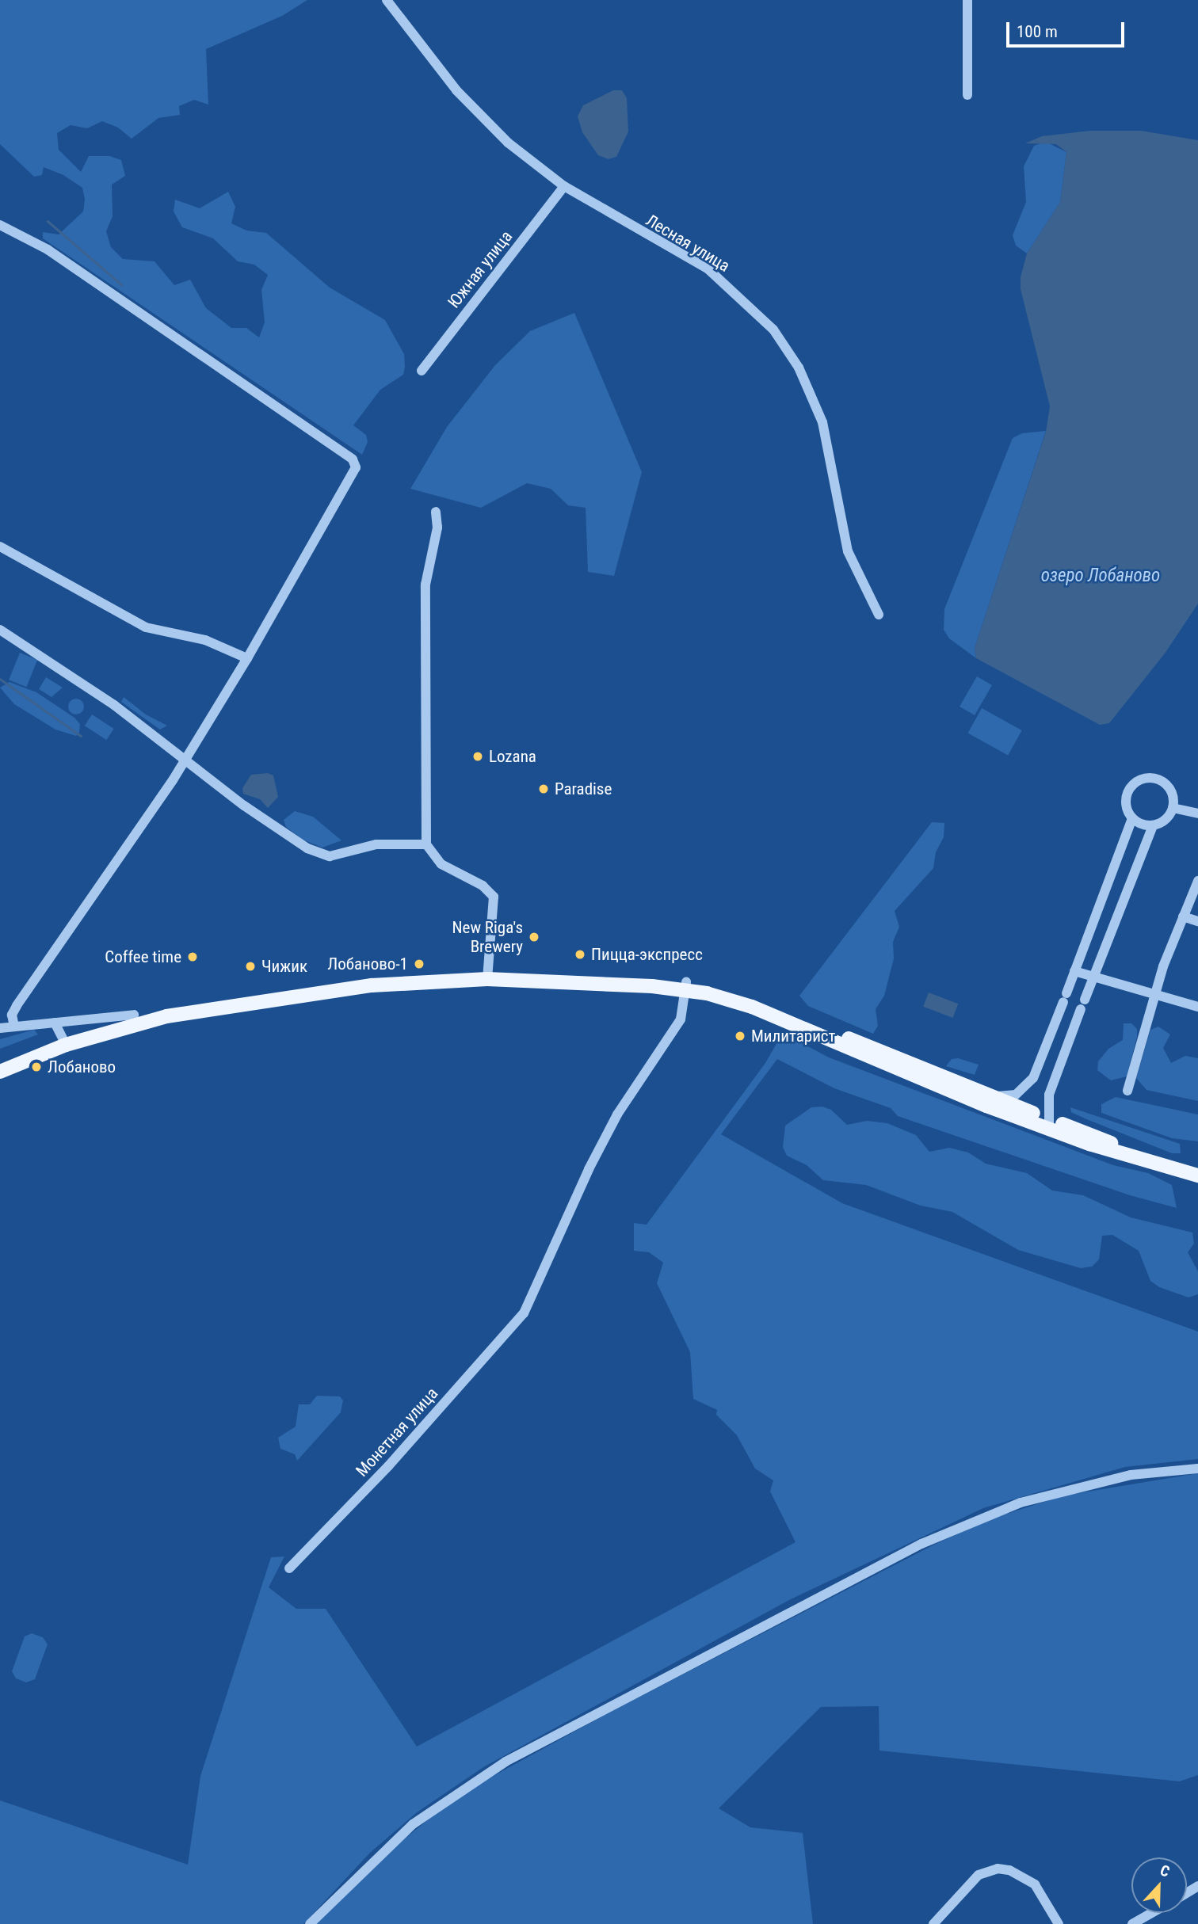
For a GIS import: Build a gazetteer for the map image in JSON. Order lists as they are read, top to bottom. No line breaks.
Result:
{"streets":{"street":["Лесная улица","Южная улица","Монетная улица"]},"crossings":[["Лесная улица","Южная улица"]],"water":["озеро Лобаново"],"places":["Lozana","Paradise","New Riga's Brewery","Пицца-экспресс","Coffee time","Лобаново-1","Чижик","Милитарист","Лобаново"],"scale_bar":"100 m","north":"top"}
